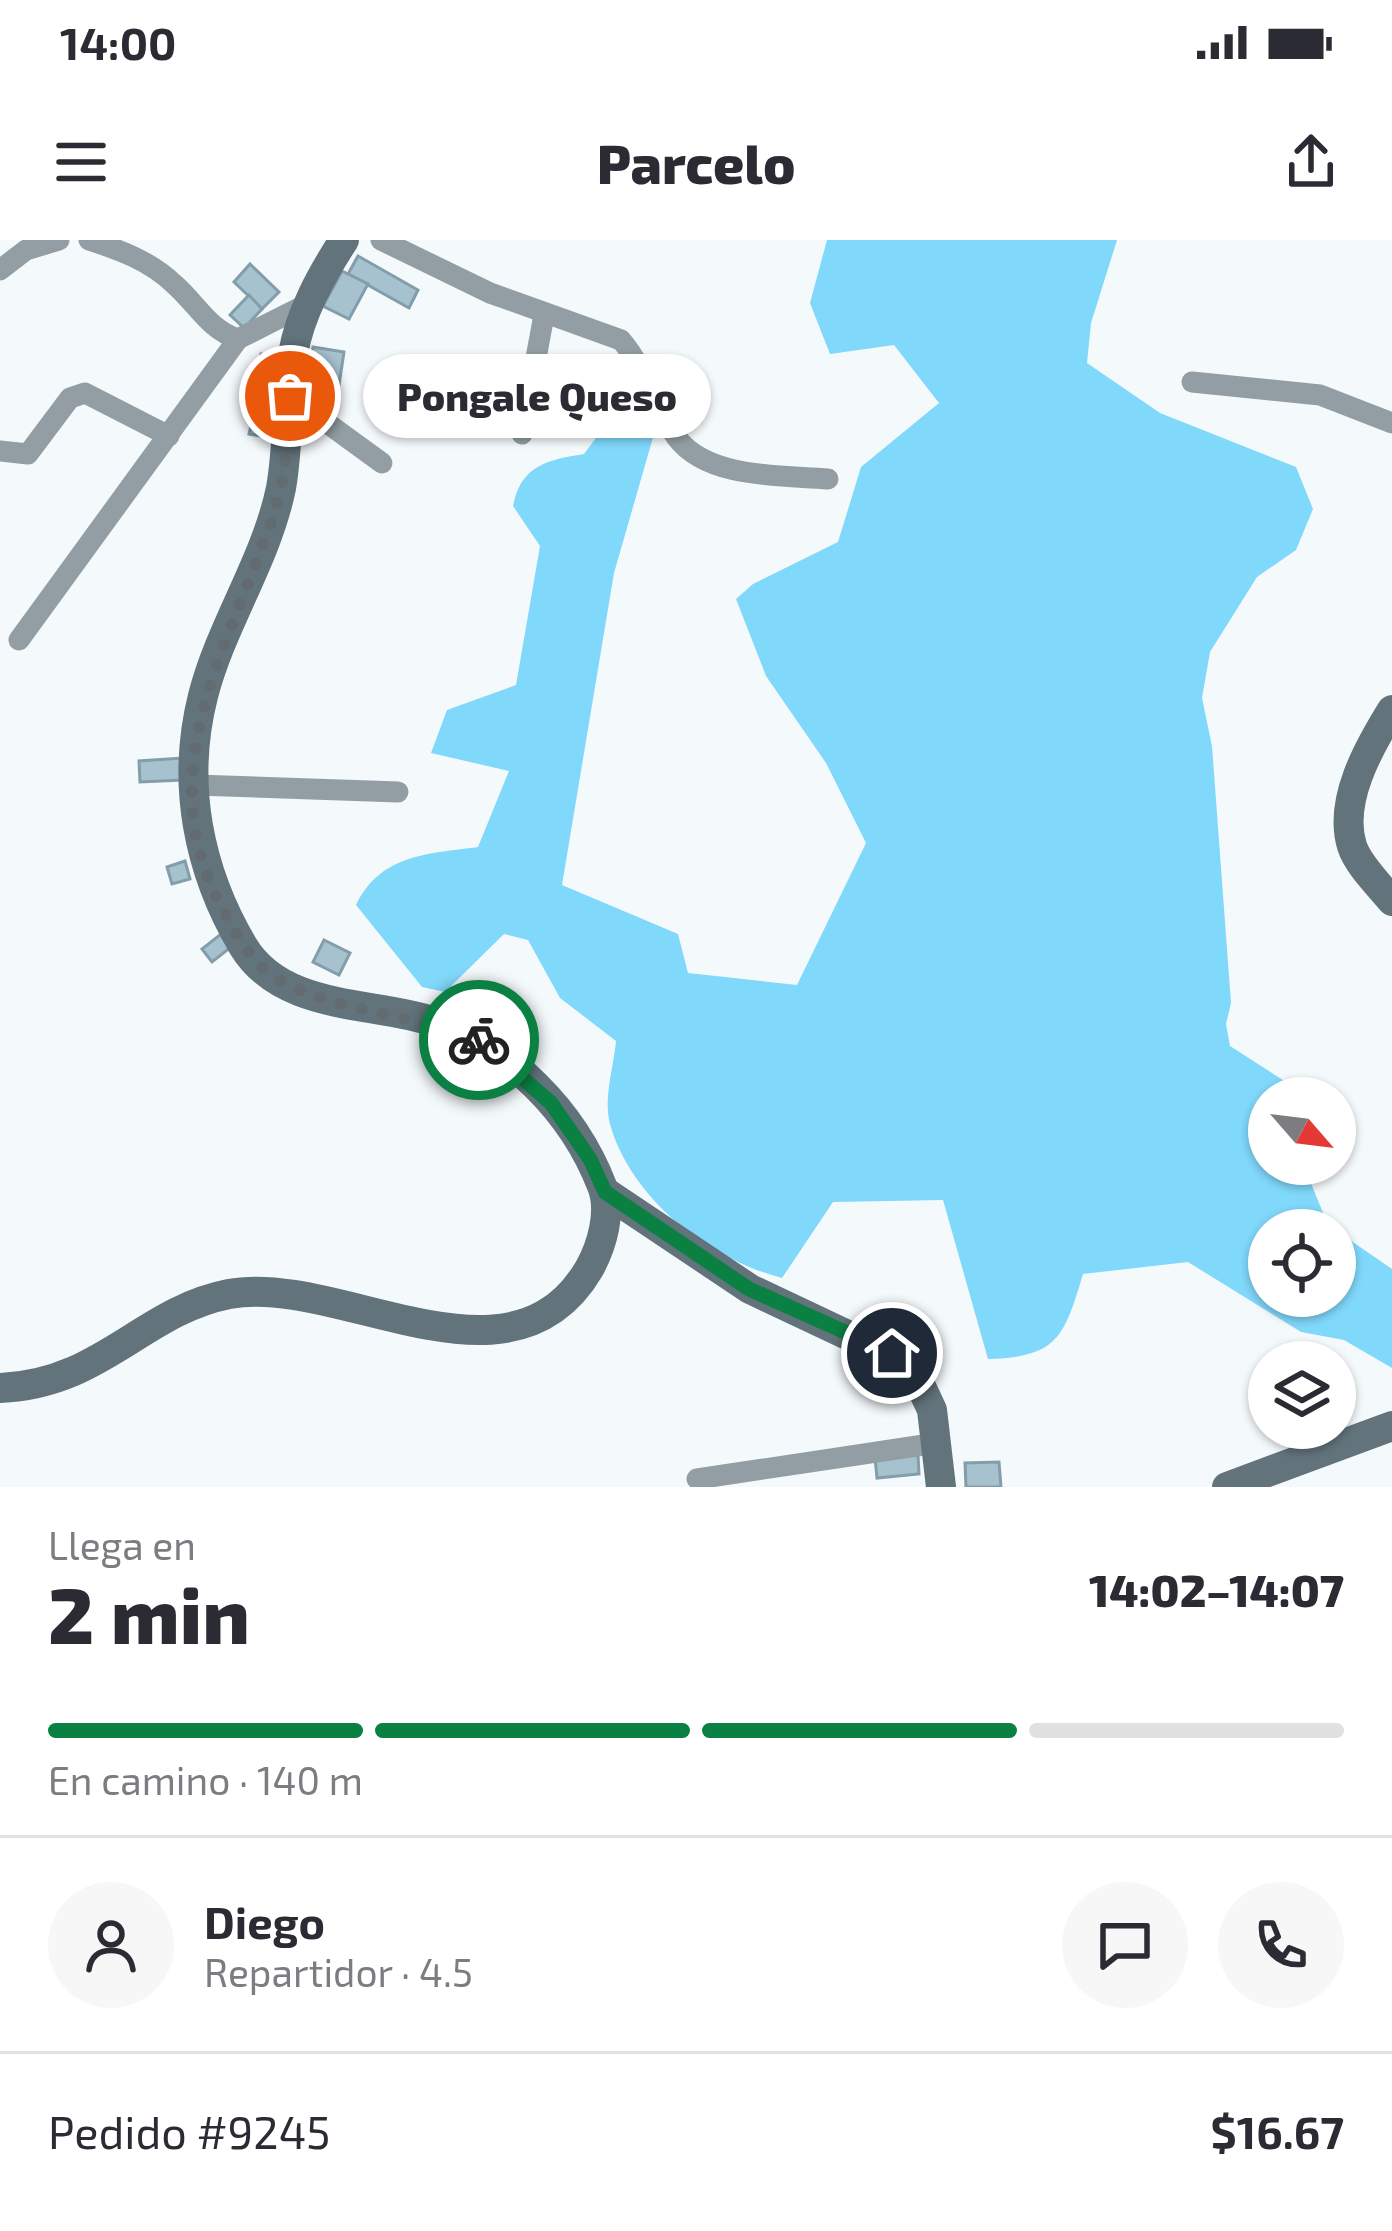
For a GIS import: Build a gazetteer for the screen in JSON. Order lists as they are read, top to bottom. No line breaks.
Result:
{"places":["Pongale Queso"],"north":"bottom right","page":{"status":"14:00","header":"Parcelo","bubble":"Pongale Queso","heading":["2 min","Llega en","14:02–14:07"],"panel":["Diego","Repartidor · 4.5","Pedido #9245","$16.67"],"bar":"En camino · 140 m"}}
